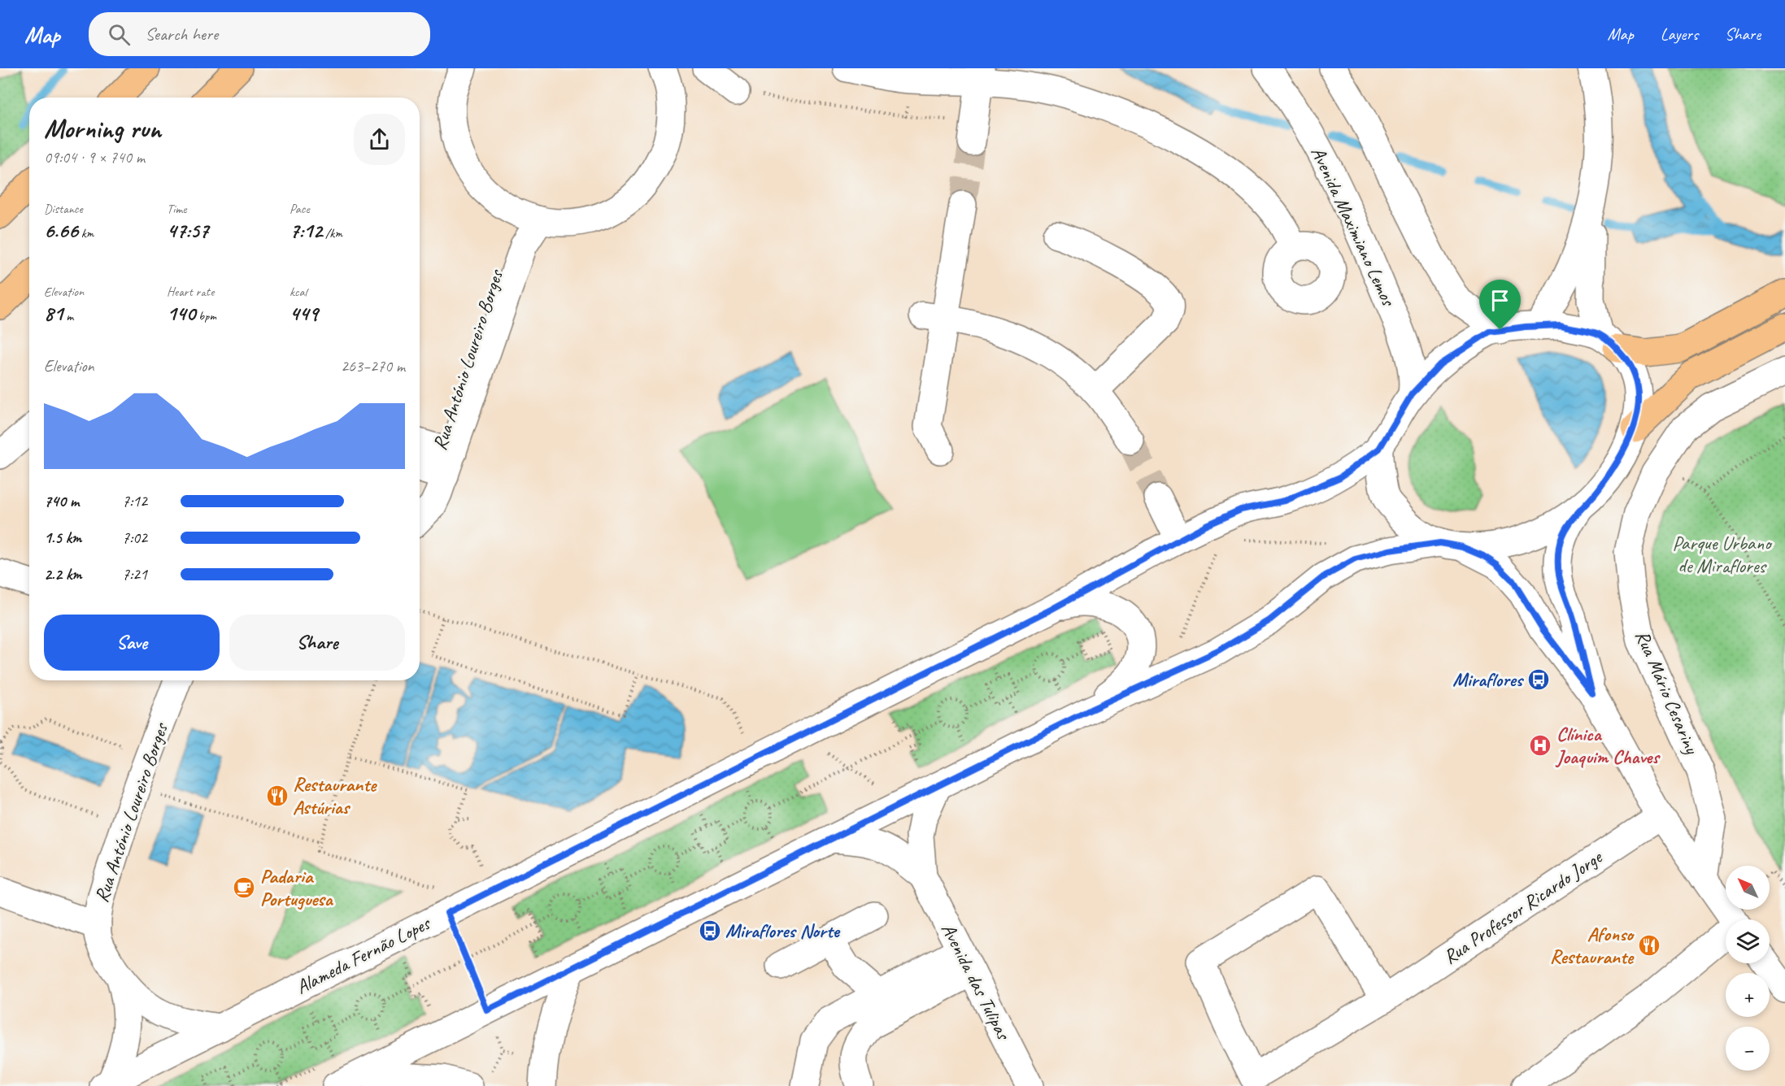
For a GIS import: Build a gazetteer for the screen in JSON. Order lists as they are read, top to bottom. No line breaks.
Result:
{"streets":{"street":["Avenida Maximiano Lemos","Rua António Loureiro Borges","Rua Mário Cesariny","Rua Professor Ricardo Jorge","Alameda Fernão Lopes","Avenida das Tulipas"]},"crossings":[["Rua António Loureiro Borges","Alameda Fernão Lopes"]],"parks":["Parque Urbano de Miraflores"],"places":{"bus stop":["Miraflores","Miraflores Norte"],"hospital":["Clínica Joaquim Chaves"],"restaurant":["Restaurante Astúrias","Afonso Restaurante"],"cafe":["Padaria Portuguesa"]},"north":"top left","page":{"header":"Map","search":"Search here","nav":["Map","Layers","Share"],"heading":["Morning run","09:04 · 9 × 740 m"],"stats":[["Distance","6.66 km"],["Time","47:57"],["Pace","7:12 /km"],["Elevation","81 m"],["Heart rate","140 bpm"],["kcal","449"]],"chart":["Elevation","263–270 m"],"list":[{"name":"740 m","note":"7:12"},{"name":"1.5 km","note":"7:02"},{"name":"2.2 km","note":"7:21"}],"buttons":["Save","Share"],"map_buttons":["+","−"]}}
